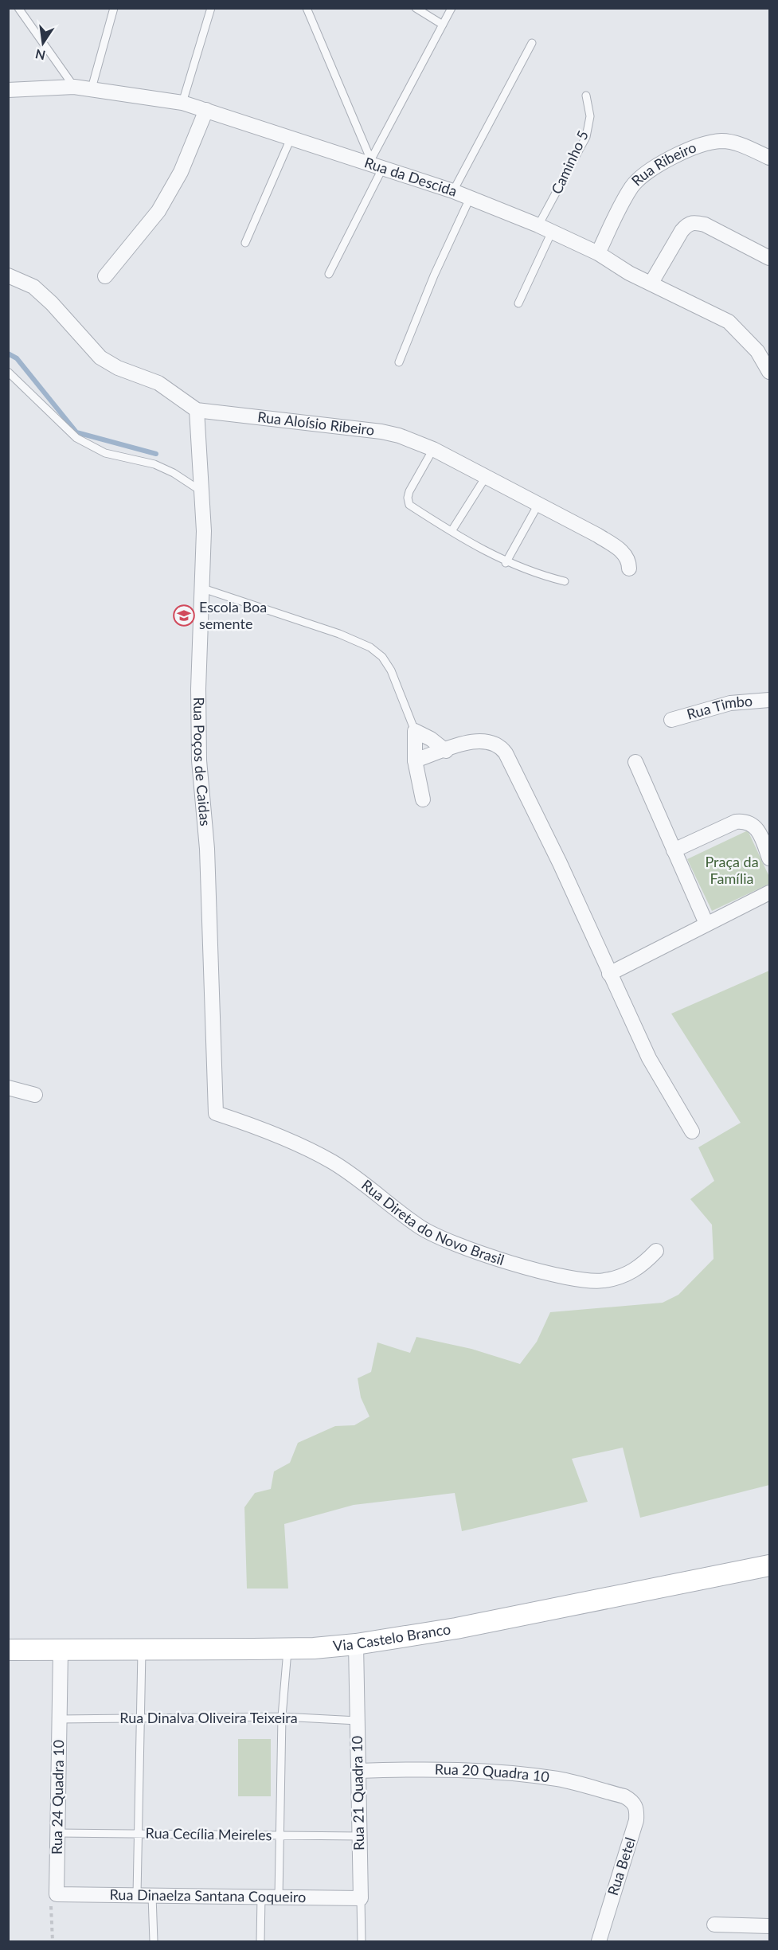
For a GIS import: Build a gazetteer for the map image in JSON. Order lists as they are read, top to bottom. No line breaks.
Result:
{"streets":{"main road":["Via Castelo Branco"],"street":["Rua Ribeiro","Rua da Descida","Rua Aloísio Ribeiro","Rua Timbo","Rua Poços de Caidas","Rua Direta do Novo Brasil","Rua 20 Quadra 10","Rua 21 Quadra 10","Rua 24 Quadra 10","Rua Betel","Rua Dinaelza Santana Coqueiro"],"lane":["Caminho 5","Rua Dinalva Oliveira Teixeira","Rua Cecília Meireles"]},"crossings":[["Caminho 5","Rua da Descida"],["Rua Ribeiro","Rua da Descida"],["Rua Aloísio Ribeiro","Rua Poços de Caidas"],["Rua Poços de Caidas","Rua Direta do Novo Brasil"],["Via Castelo Branco","Rua 21 Quadra 10"],["Via Castelo Branco","Rua 24 Quadra 10"],["Rua Dinalva Oliveira Teixeira","Rua 21 Quadra 10"],["Rua Dinalva Oliveira Teixeira","Rua 24 Quadra 10"],["Rua 20 Quadra 10","Rua 21 Quadra 10"],["Rua 20 Quadra 10","Rua Betel"],["Rua 21 Quadra 10","Rua Cecília Meireles"],["Rua 21 Quadra 10","Rua Dinaelza Santana Coqueiro"],["Rua 24 Quadra 10","Rua Cecília Meireles"],["Rua 24 Quadra 10","Rua Dinaelza Santana Coqueiro"]],"parks":["Praça da Família"],"places":{"school or university":["Escola Boa semente"]},"north":"bottom"}
